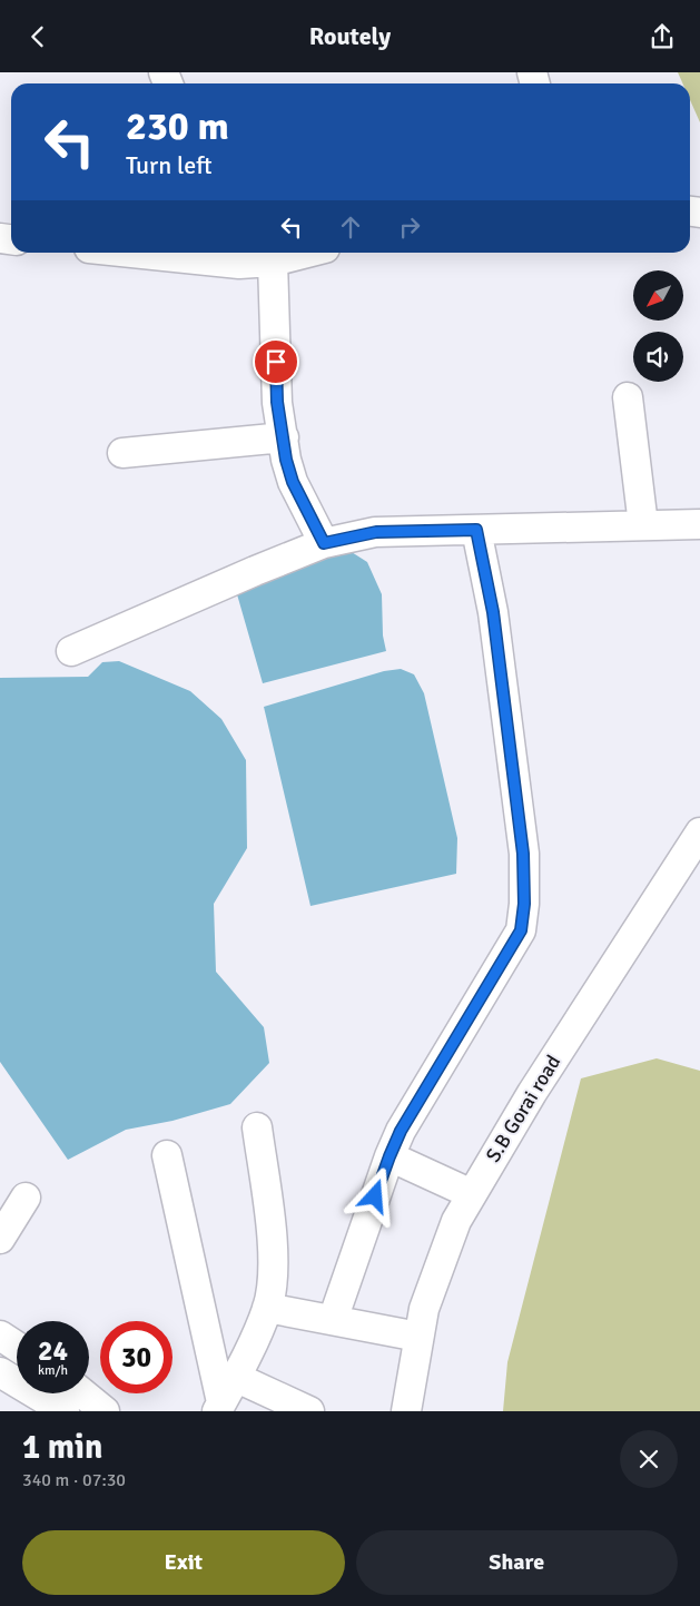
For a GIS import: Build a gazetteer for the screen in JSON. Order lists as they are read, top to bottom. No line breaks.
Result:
{"streets":{"street":["S.B Gorai road"]},"north":"bottom left","page":{"header":"Routely","turn":["230 m","Turn left"],"speed":"24 km/h","limit":"30","heading":["1 min","340 m · 07:30"],"buttons":["Exit","Share"]}}
